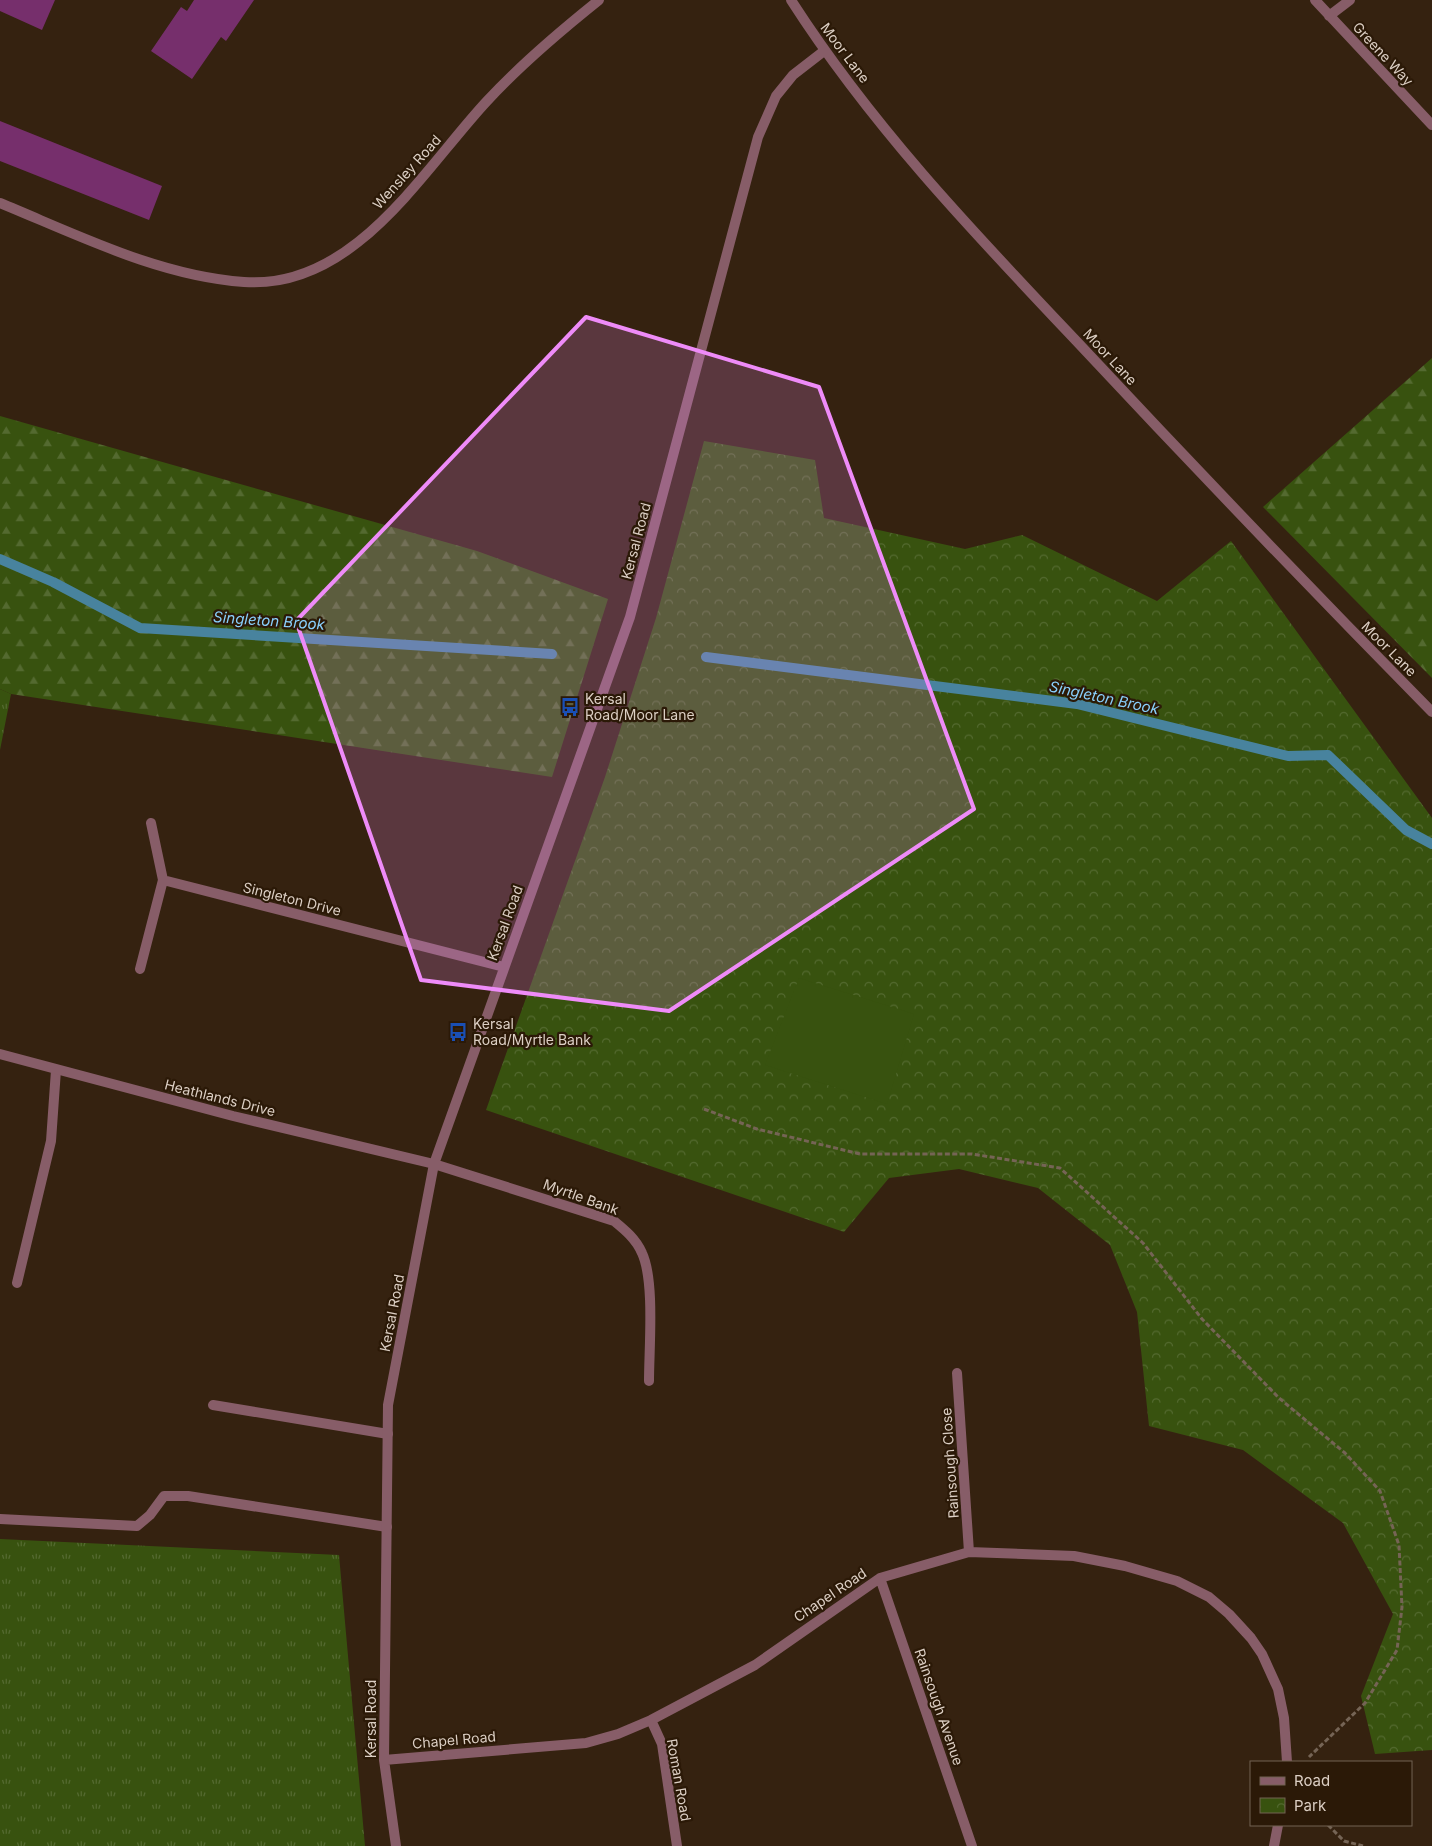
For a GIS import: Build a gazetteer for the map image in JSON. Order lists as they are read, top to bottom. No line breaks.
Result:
{"streets":{"street":["Moor Lane","Greene Way","Wensley Road","Kersal Road","Singleton Drive","Heathlands Drive","Myrtle Bank","Rainsough Close","Chapel Road","Rainsough Avenue","Roman Road"]},"crossings":[["Moor Lane","Kersal Road"],["Kersal Road","Singleton Drive"],["Kersal Road","Heathlands Drive"],["Kersal Road","Myrtle Bank"],["Kersal Road","Chapel Road"],["Heathlands Drive","Myrtle Bank"],["Rainsough Close","Chapel Road"],["Chapel Road","Rainsough Avenue"],["Chapel Road","Roman Road"]],"water":["Singleton Brook"],"places":{"bus stop":["Kersal Road/Moor Lane","Kersal Road/Myrtle Bank"]},"legend":["Road","Park"]}
